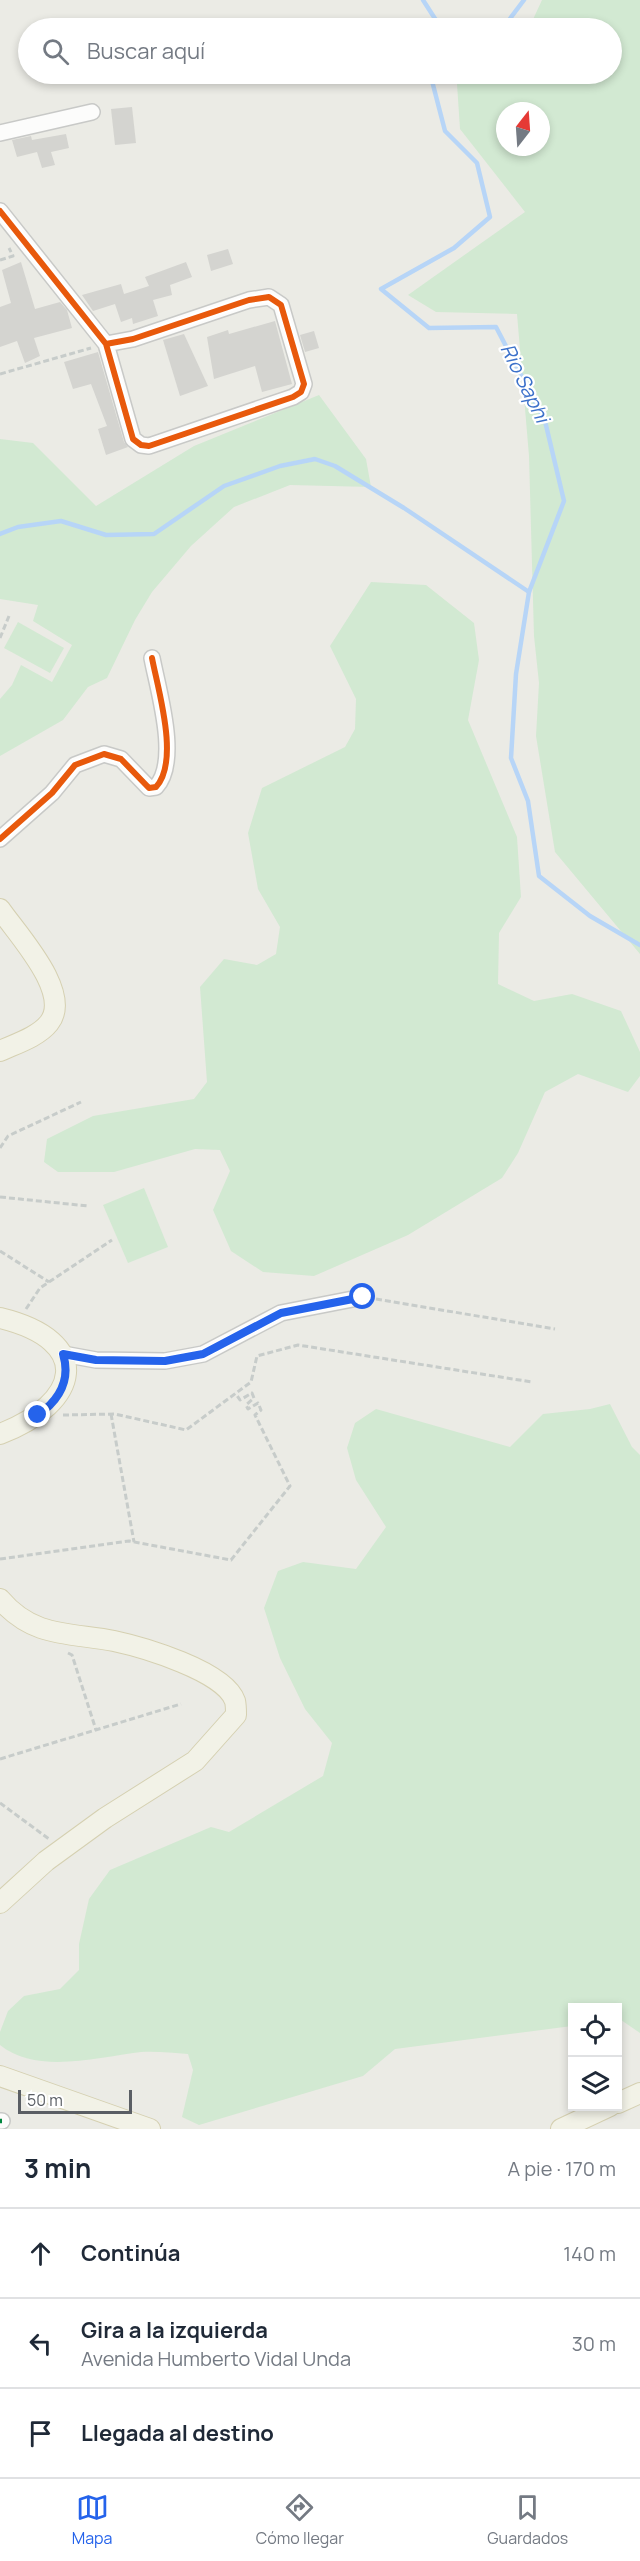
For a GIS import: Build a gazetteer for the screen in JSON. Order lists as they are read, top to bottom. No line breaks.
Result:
{"water":["Rio Saphi"],"scale_bar":"50 m","north":"top","page":{"search":"Buscar aquí","scale":"50 m","heading":["3 min","A pie · 170 m"],"list":[["Continúa","140 m"],["Gira a la izquierda","Avenida Humberto Vidal Unda","30 m"],"Llegada al destino"],"nav":["Mapa","Cómo llegar","Guardados"]}}
